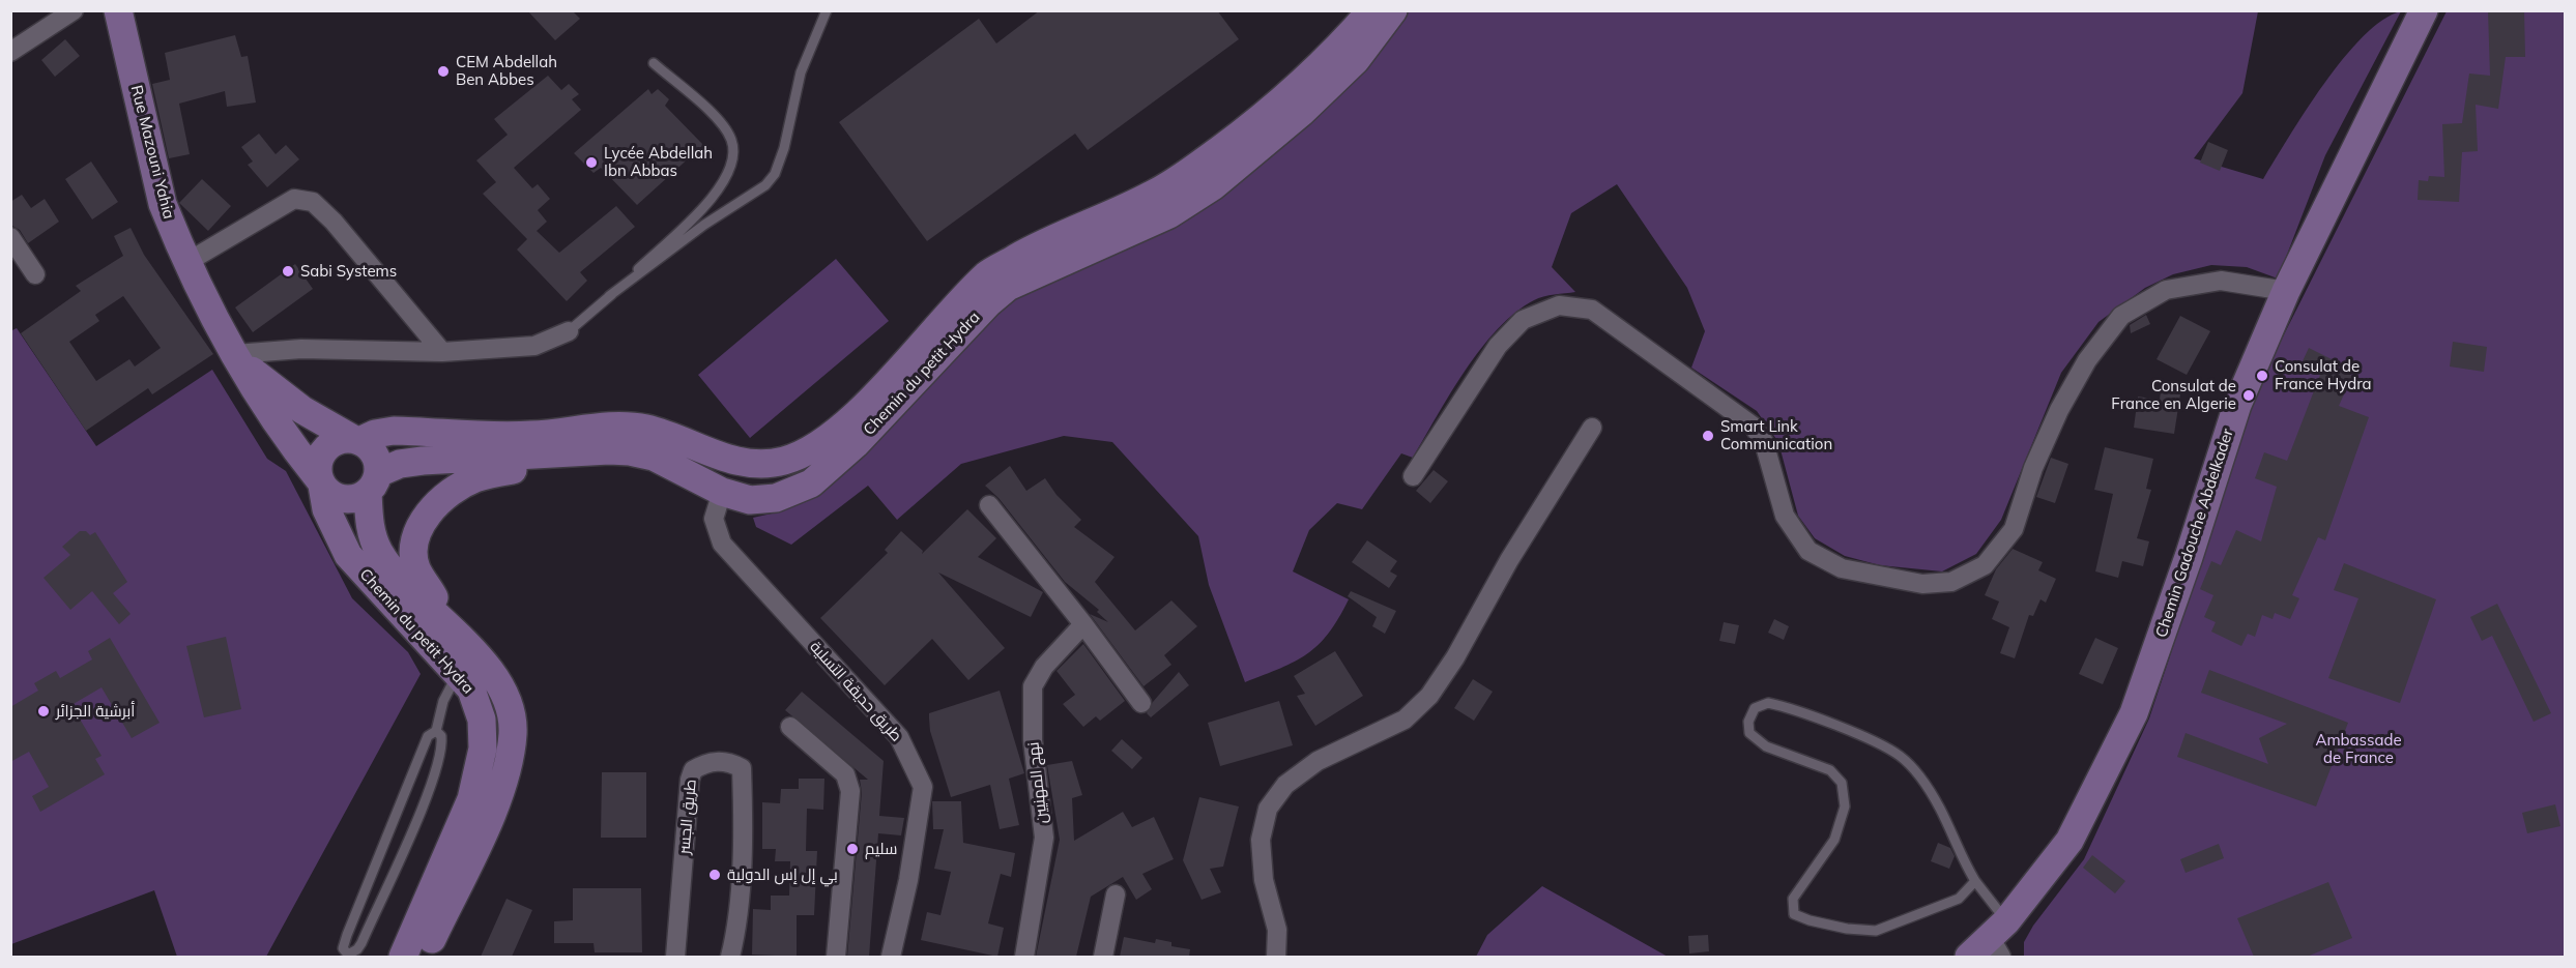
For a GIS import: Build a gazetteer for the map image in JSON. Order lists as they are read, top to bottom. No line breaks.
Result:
{"streets":{"main road":["Rue Mazouni Yahia","Chemin du petit Hydra","Chemin Gadouche Abdelkader"],"street":["طريق حديقة التسلية","نهج المهنيين","طريق الجسر"]},"crossings":[["Rue Mazouni Yahia","Chemin du petit Hydra"],["Chemin du petit Hydra","طريق حديقة التسلية"]],"parks":["Ambassade de France"],"places":["CEM Abdellah Ben Abbes","Lycée Abdellah Ibn Abbas","Sabi Systems","Consulat de France Hydra","Consulat de France en Algerie","Smart Link Communication","أبرشية الجزائر","سليم","بي إل إس الدولية"]}
